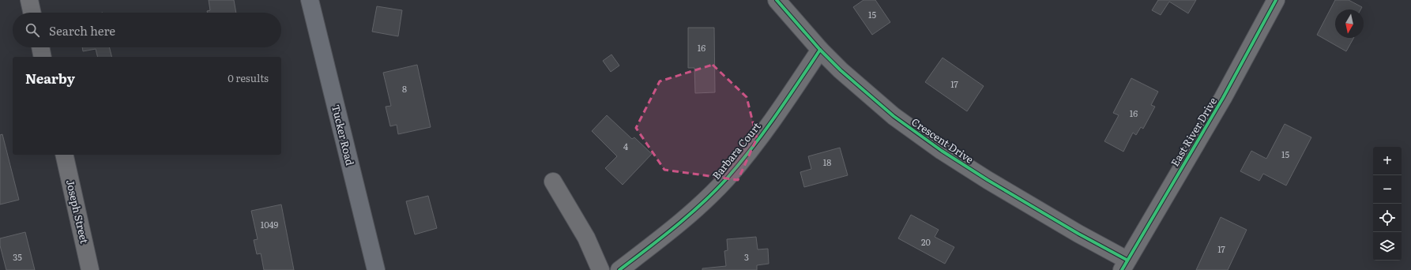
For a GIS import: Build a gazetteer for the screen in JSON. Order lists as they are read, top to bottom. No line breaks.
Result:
{"streets":{"main road":["Tucker Road"],"street":["East River Drive","Crescent Drive","Barbara Court","Joseph Street"]},"crossings":[["East River Drive","Crescent Drive"],["Crescent Drive","Barbara Court"]],"house_numbers":["15","16","17","8","16","4","15","18","1049","20","17","35","3"],"north":"bottom","page":{"search":"Search here","heading":["Nearby","0 results"],"map_buttons":["+","−"]}}
